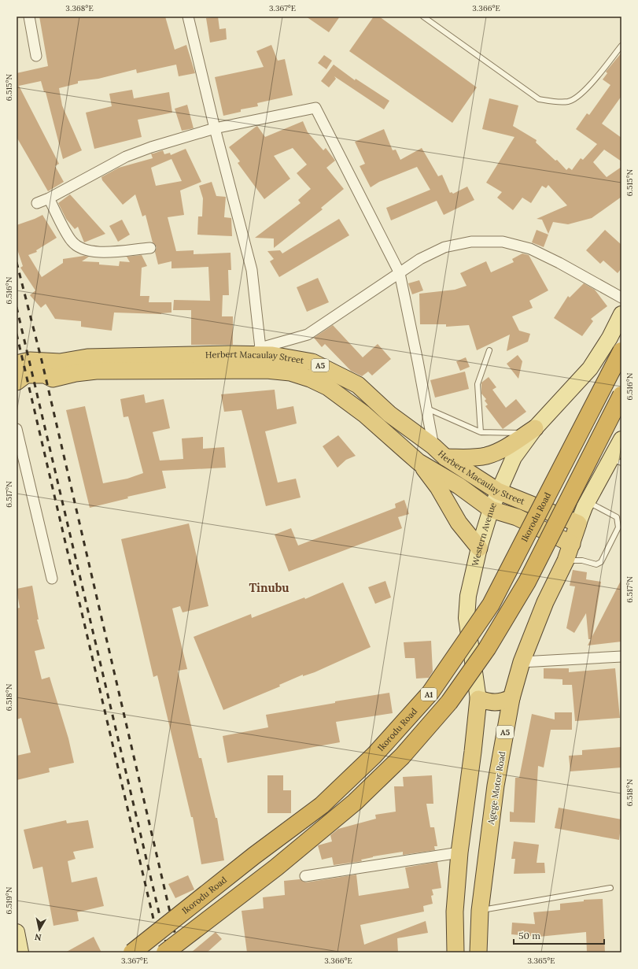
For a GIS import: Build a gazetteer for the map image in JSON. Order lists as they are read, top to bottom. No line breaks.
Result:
{"streets":{"highway":["Herbert Macaulay Street","A5","Ikorodu Road","A1","Agege Motor Road"],"main road":["Western Avenue"]},"crossings":[["Herbert Macaulay Street","Western Avenue"],["Herbert Macaulay Street","Agege Motor Road"]],"districts":["Tinubu"],"scale_bar":"50 m","north":"bottom","coordinates":["3.368°E","3.367°E","3.366°E","6.515°N","6.516°N","6.517°N","6.518°N","6.519°N","3.365°E"]}
